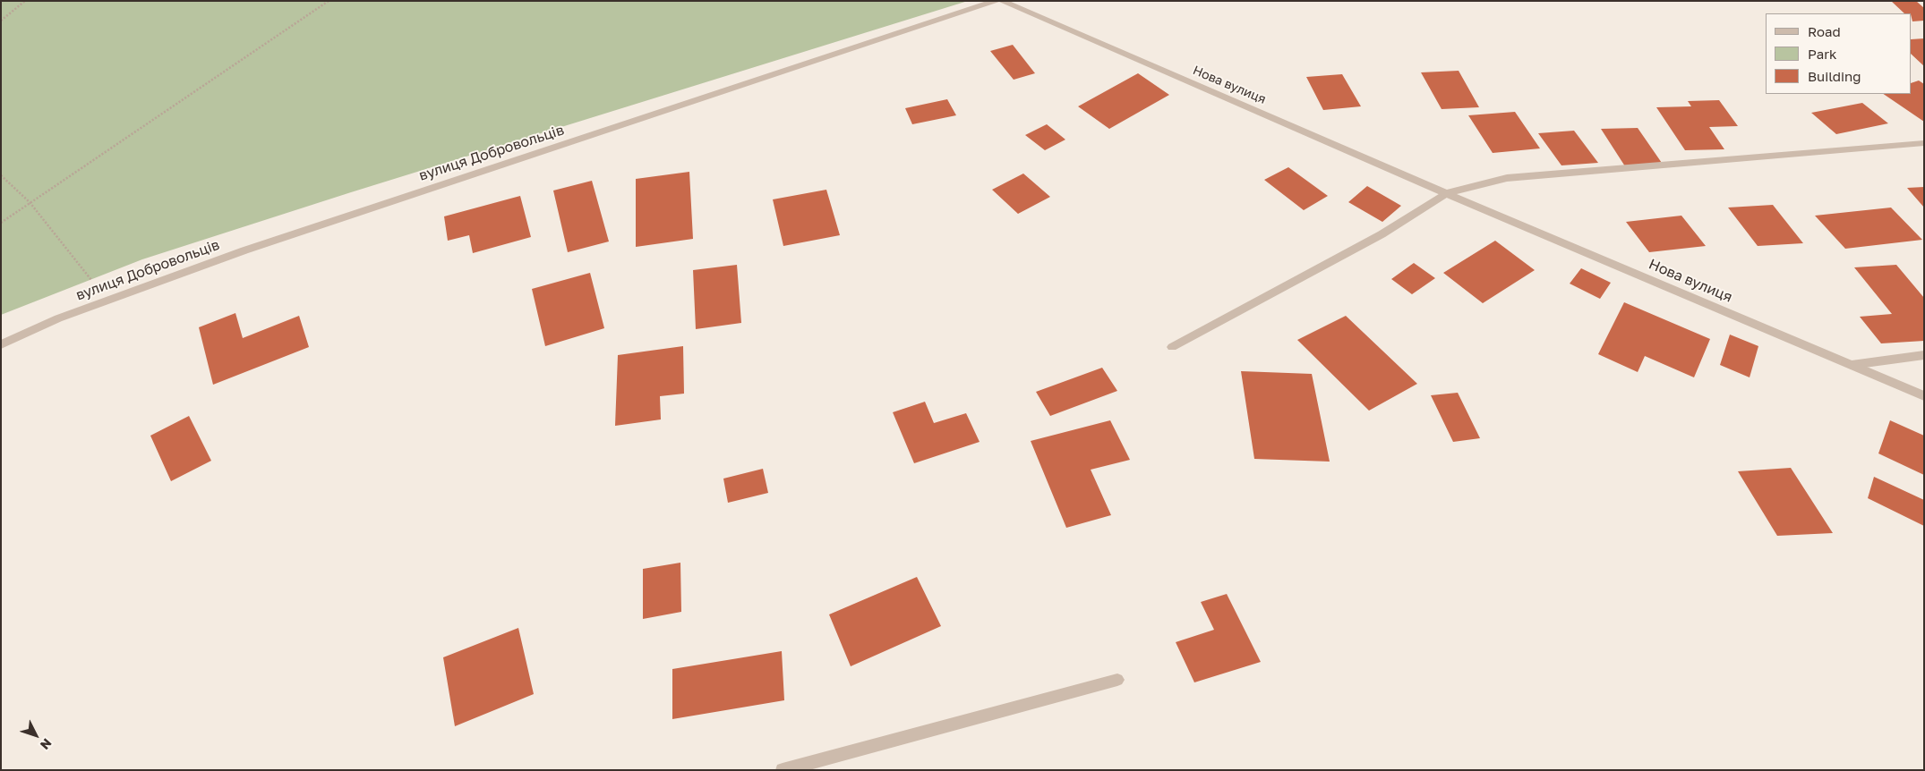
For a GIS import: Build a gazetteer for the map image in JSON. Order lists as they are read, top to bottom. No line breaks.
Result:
{"streets":{"street":["Нова вулиця","вулиця Добровольців"]},"legend":["Road","Park","Building"],"north":"bottom right"}
